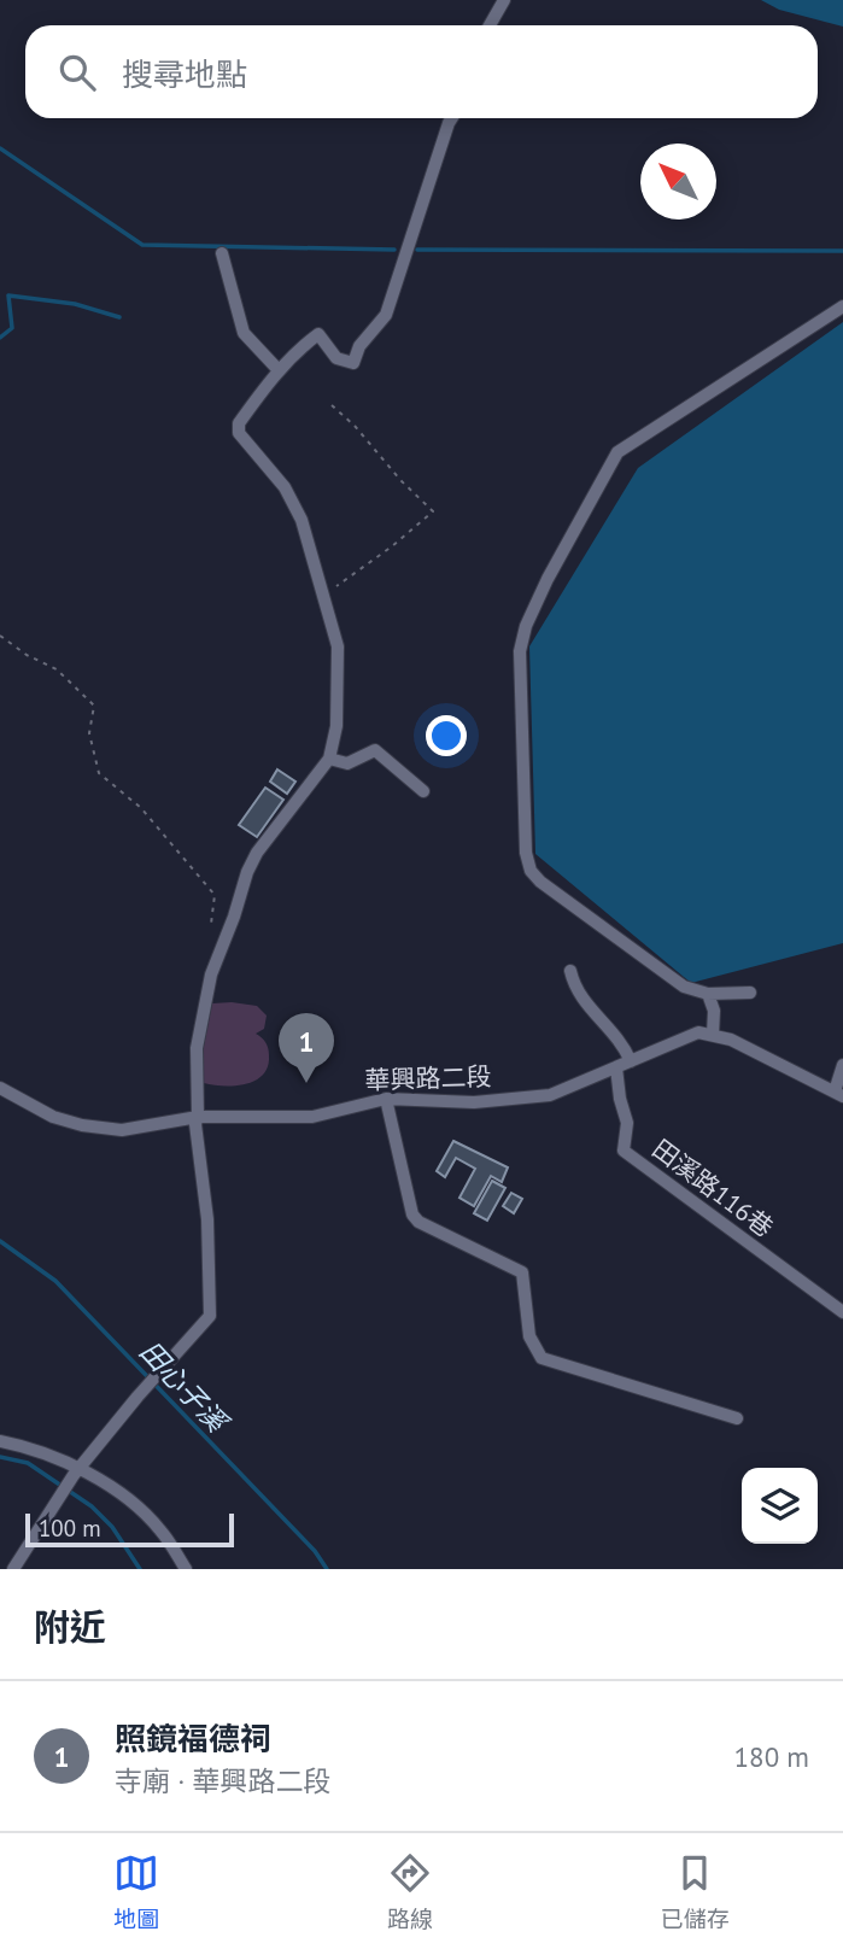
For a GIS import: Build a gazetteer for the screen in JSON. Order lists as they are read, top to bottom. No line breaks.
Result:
{"streets":{"street":["華興路二段","田溪路116巷"]},"crossings":[["華興路二段","田溪路116巷"]],"water":["田心子溪"],"scale_bar":"100 m","north":"top left","page":{"search":"搜尋地點","pins":"1","scale":"100 m","heading":"附近","list":[{"mark":"1","name":"照鏡福德祠","note":"寺廟 · 華興路二段","value":"180 m"}],"nav":["地圖","路線","已儲存"]}}
